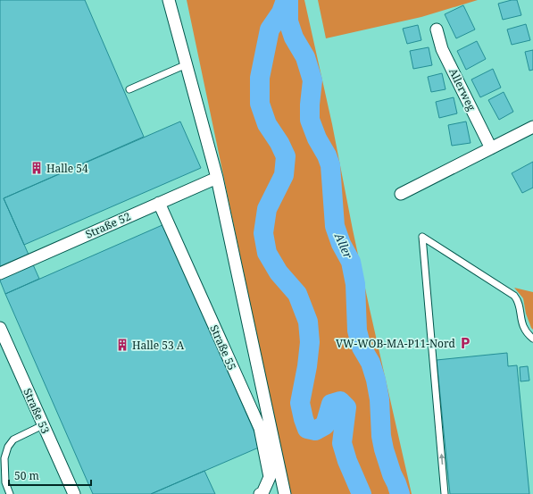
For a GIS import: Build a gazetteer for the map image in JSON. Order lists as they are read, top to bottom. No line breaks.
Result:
{"streets":{"street":["Allerweg","Straße 52","Straße 55","Straße 53"]},"crossings":[["Straße 52","Straße 55"]],"water":["Aller"],"places":{"building":["Halle 54","Halle 53 A"],"parking":["VW-WOB-MA-P11-Nord"]},"scale_bar":"50 m"}
